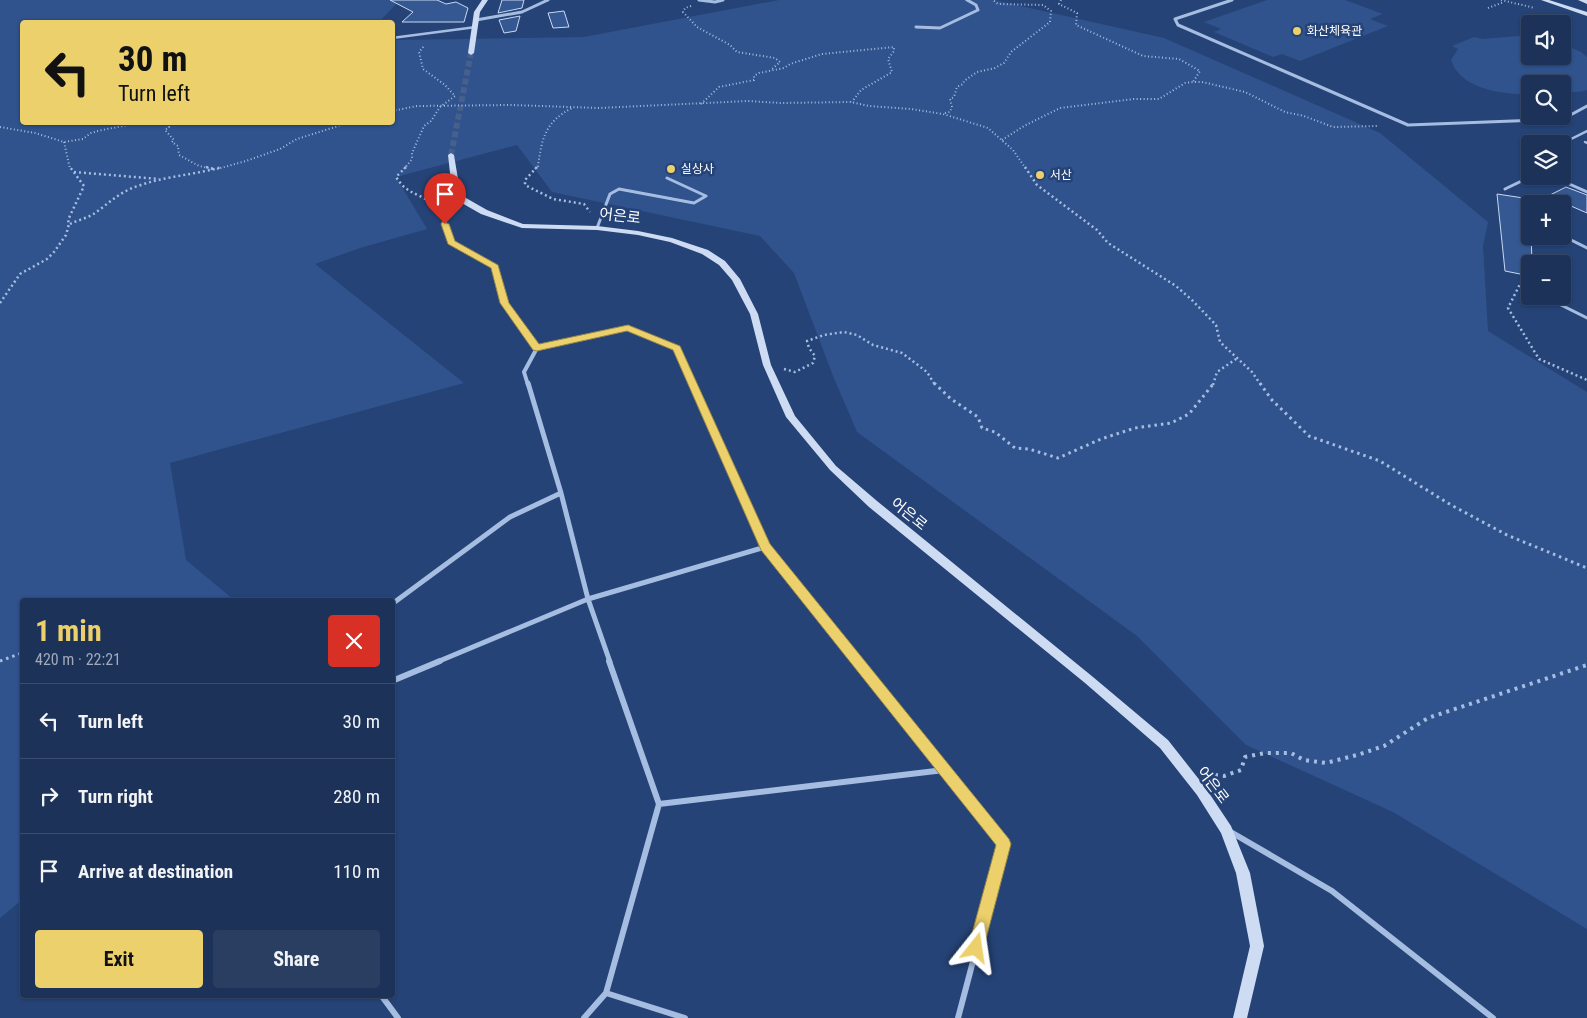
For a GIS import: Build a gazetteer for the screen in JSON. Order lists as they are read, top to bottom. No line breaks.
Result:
{"streets":{"street":["어은로"]},"places":["화산체육관","실상사","서산"],"page":{"map_buttons":["+","−"],"turn":["30 m","Turn left"],"heading":["1 min","420 m · 22:21"],"list":[{"name":"Turn left","value":"30 m"},{"name":"Turn right","value":"280 m"},{"name":"Arrive at destination","value":"110 m"}],"buttons":["Exit","Share"]}}
